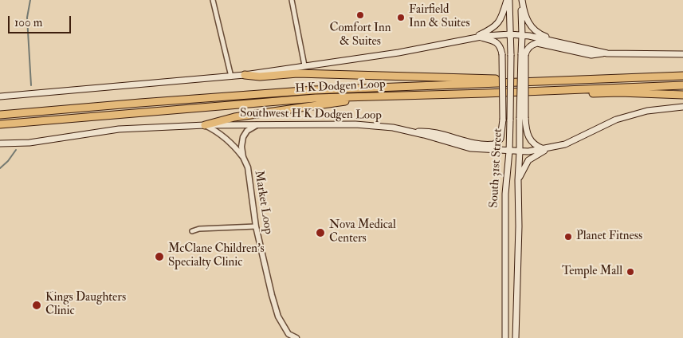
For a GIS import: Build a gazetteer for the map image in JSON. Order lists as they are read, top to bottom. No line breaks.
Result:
{"streets":{"highway":["H K Dodgen Loop"],"main road":["Southwest H K Dodgen Loop","South 31st Street"],"street":["Market Loop"]},"crossings":[["Southwest H K Dodgen Loop","South 31st Street"],["Southwest H K Dodgen Loop","Market Loop"]],"places":["Comfort Inn & Suites","Fairfield Inn & Suites","Nova Medical Centers","Planet Fitness","McClane Children's Specialty Clinic","Temple Mall","Kings Daughters Clinic"],"scale_bar":"100 m"}
